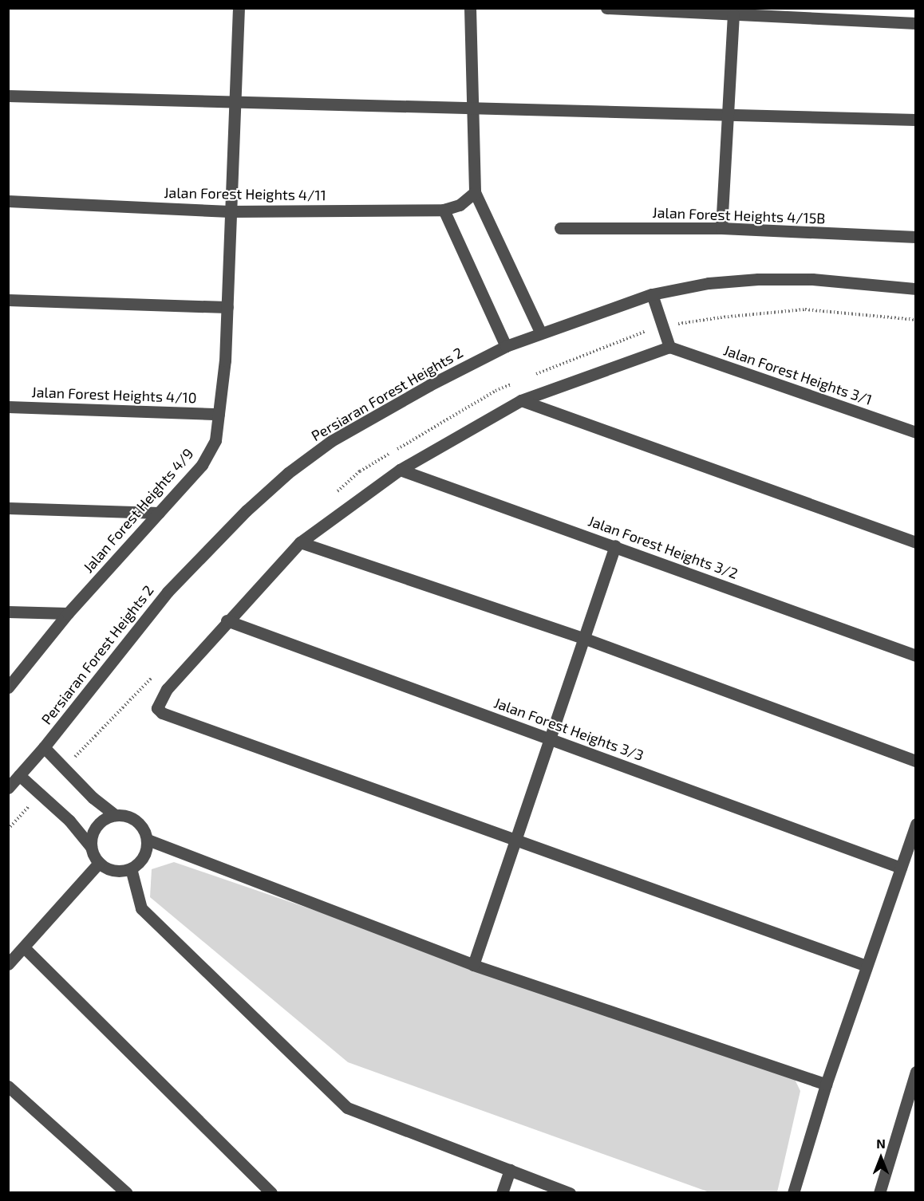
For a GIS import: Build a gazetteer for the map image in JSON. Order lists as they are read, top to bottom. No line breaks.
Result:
{"streets":{"street":["Jalan Forest Heights 4/11","Jalan Forest Heights 4/15B","Jalan Forest Heights 3/1","Persiaran Forest Heights 2","Jalan Forest Heights 4/10","Jalan Forest Heights 4/9","Jalan Forest Heights 3/2","Jalan Forest Heights 3/3"]},"crossings":[["Jalan Forest Heights 4/11","Jalan Forest Heights 4/9"],["Jalan Forest Heights 4/10","Jalan Forest Heights 4/9"]],"north":"top"}
